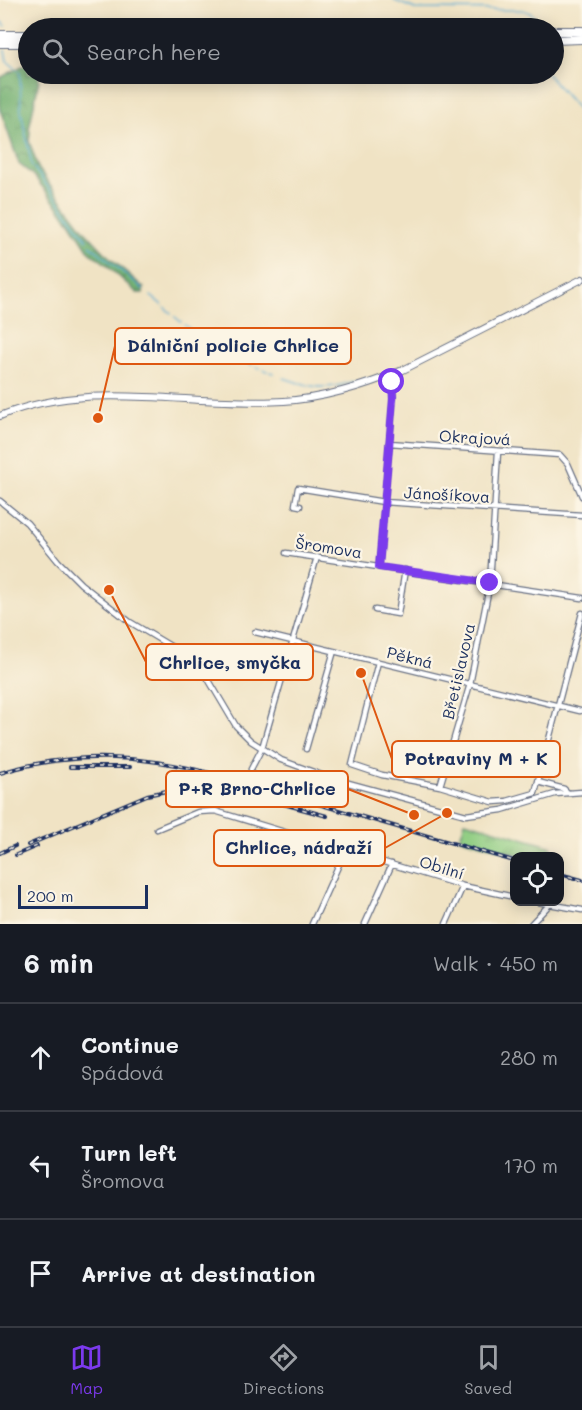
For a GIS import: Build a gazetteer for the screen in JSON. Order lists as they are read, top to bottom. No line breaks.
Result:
{"streets":{"street":["Okrajová","Jánošíkova","Šromova","Pěkná","Břetislavova","Obilní"]},"crossings":[["Okrajová","Břetislavova"],["Jánošíkova","Břetislavova"],["Šromova","Břetislavova"],["Pěkná","Břetislavova"]],"places":["Dálniční policie Chrlice","Chrlice, smyčka","Potraviny M + K","Chrlice, nádraží","P+R Brno-Chrlice"],"scale_bar":"200 m","page":{"search":"Search here","scale":"200 m","heading":["6 min","Walk · 450 m"],"list":[["Continue","Spádová","280 m"],["Turn left","Šromova","170 m"],"Arrive at destination"],"nav":["Map","Directions","Saved"]}}
